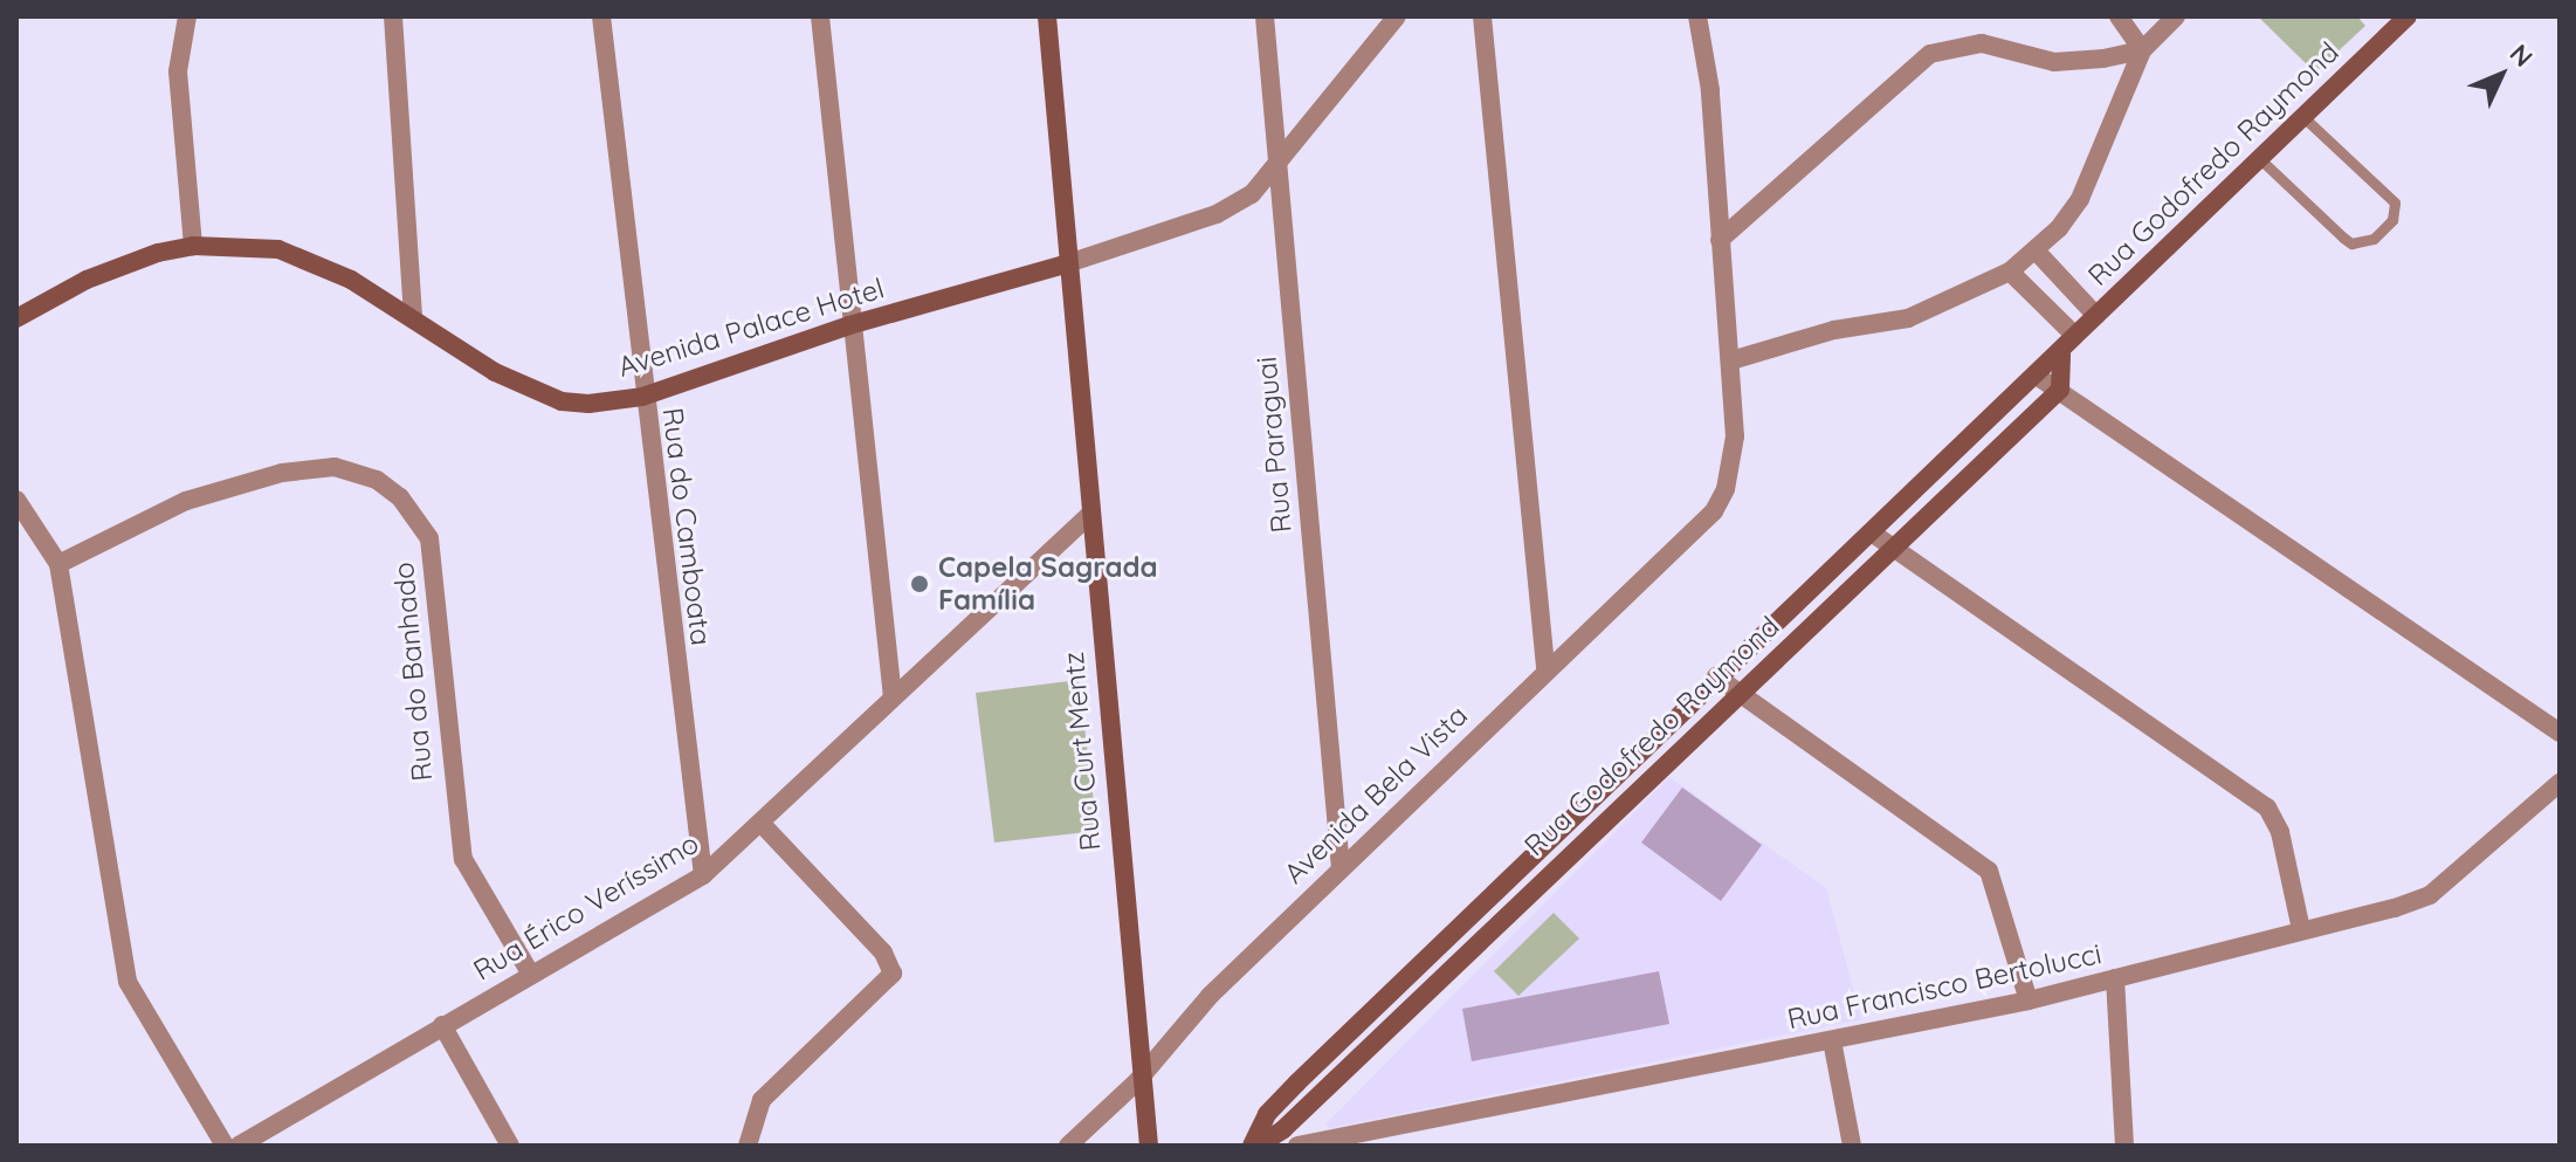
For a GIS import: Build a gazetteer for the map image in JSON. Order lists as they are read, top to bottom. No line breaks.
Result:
{"streets":{"main road":["Rua Godofredo Raymond","Avenida Palace Hotel","Rua Curt Mentz"],"street":["Rua Paraguai","Rua do Camboata","Rua do Banhado","Avenida Bela Vista","Rua Érico Veríssimo","Rua Francisco Bertolucci"]},"crossings":[["Avenida Palace Hotel","Rua Paraguai"],["Avenida Palace Hotel","Rua do Camboata"],["Avenida Palace Hotel","Rua Curt Mentz"],["Rua Paraguai","Avenida Bela Vista"],["Rua do Camboata","Rua Érico Veríssimo"],["Rua do Banhado","Rua Érico Veríssimo"],["Rua Curt Mentz","Avenida Bela Vista"],["Rua Curt Mentz","Rua Érico Veríssimo"]],"places":["Capela Sagrada Família"],"north":"top right"}
